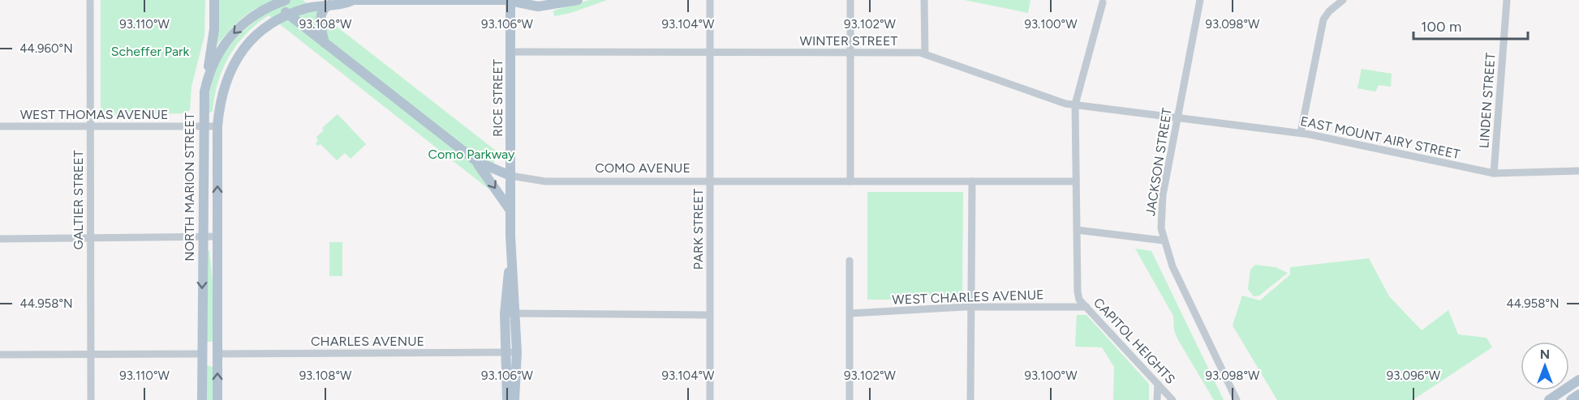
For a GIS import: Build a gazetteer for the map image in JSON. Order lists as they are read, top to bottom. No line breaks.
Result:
{"streets":{"main road":["RICE STREET","COMO AVENUE","NORTH MARION STREET"],"street":["WINTER STREET","LINDEN STREET","WEST THOMAS AVENUE","EAST MOUNT AIRY STREET","JACKSON STREET","GALTIER STREET","PARK STREET","WEST CHARLES AVENUE","CHARLES AVENUE","CAPITOL HEIGHTS"]},"crossings":[["WINTER STREET","RICE STREET"],["WINTER STREET","EAST MOUNT AIRY STREET"],["WINTER STREET","JACKSON STREET"],["WINTER STREET","PARK STREET"],["WINTER STREET","CAPITOL HEIGHTS"],["RICE STREET","COMO AVENUE"],["RICE STREET","CHARLES AVENUE"],["LINDEN STREET","EAST MOUNT AIRY STREET"],["WEST THOMAS AVENUE","NORTH MARION STREET"],["WEST THOMAS AVENUE","GALTIER STREET"],["EAST MOUNT AIRY STREET","JACKSON STREET"],["COMO AVENUE","NORTH MARION STREET"],["COMO AVENUE","PARK STREET"],["COMO AVENUE","CAPITOL HEIGHTS"],["WEST CHARLES AVENUE","CAPITOL HEIGHTS"]],"parks":["Scheffer Park","Como Parkway"],"scale_bar":"100 m","north":"top","coordinates":["93.110°W","93.108°W","93.106°W","93.104°W","93.102°W","93.100°W","93.098°W","44.960°N","44.958°N","93.096°W"]}
